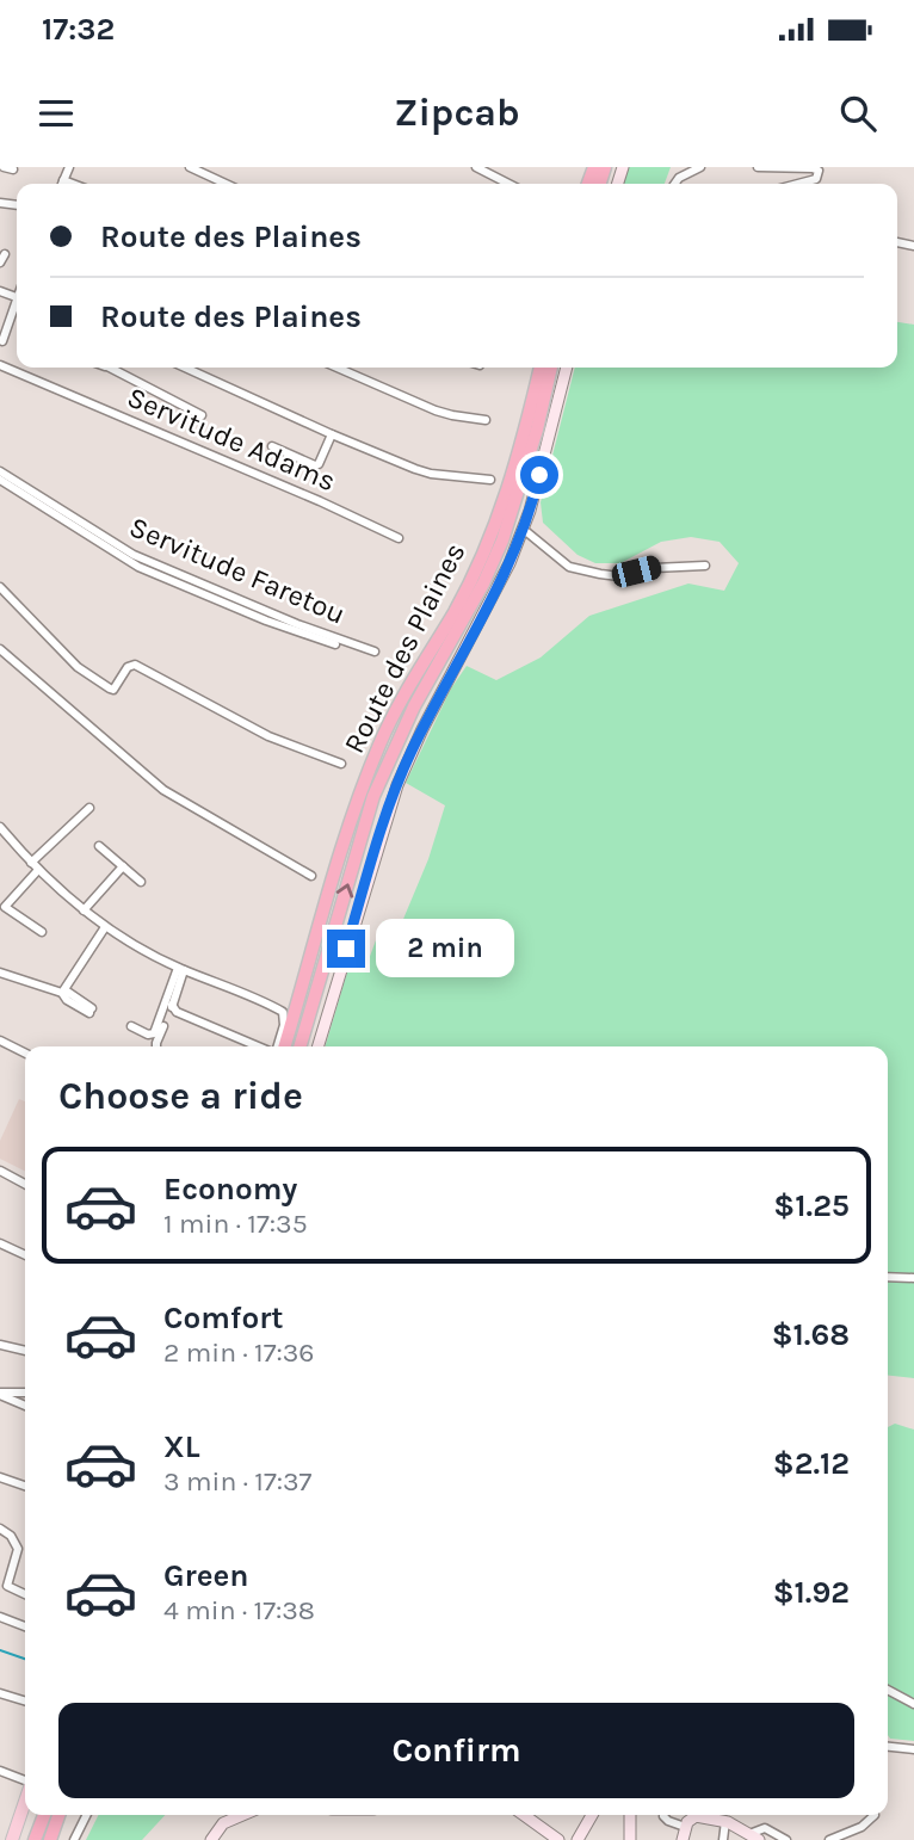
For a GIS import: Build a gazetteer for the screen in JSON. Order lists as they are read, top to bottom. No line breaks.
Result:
{"streets":{"highway":["Route des Plaines"],"street":["Servitude Adams","Servitude Faretou"]},"page":{"status":"17:32","header":"Zipcab","banner":["Route des Plaines","Route des Plaines"],"bubble":"2 min","heading":"Choose a ride","list":[{"name":"Economy","note":"1 min · 17:35","value":"$1.25"},{"name":"Comfort","note":"2 min · 17:36","value":"$1.68"},{"name":"XL","note":"3 min · 17:37","value":"$2.12"},{"name":"Green","note":"4 min · 17:38","value":"$1.92"}],"buttons":"Confirm"}}
